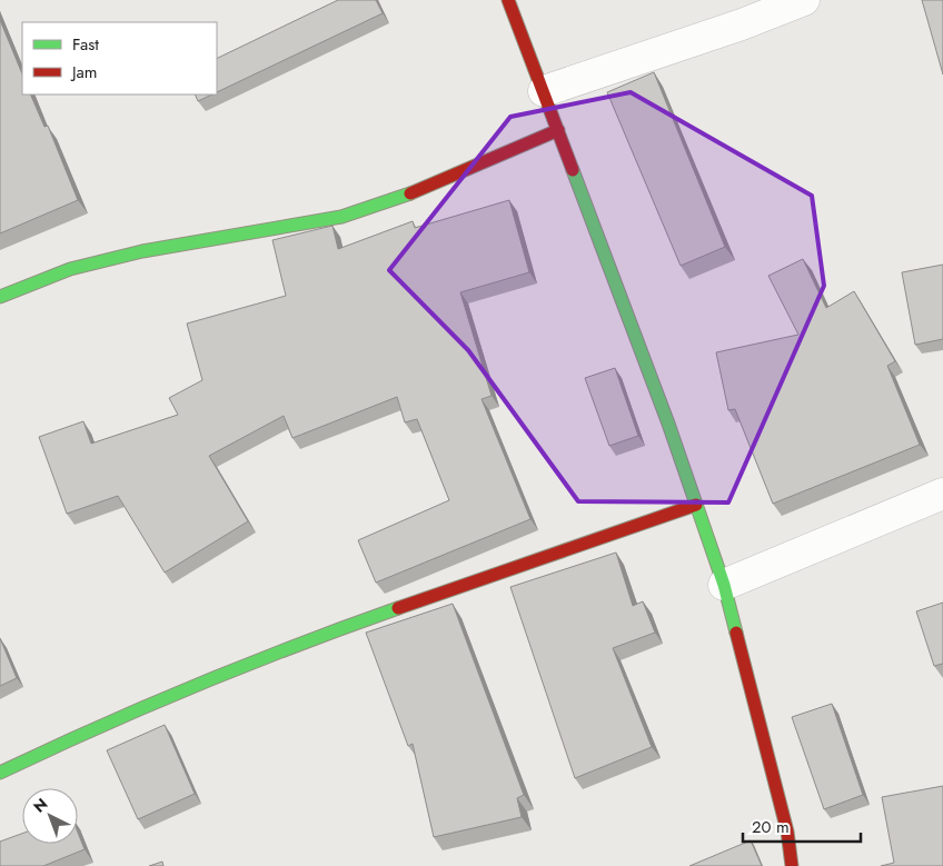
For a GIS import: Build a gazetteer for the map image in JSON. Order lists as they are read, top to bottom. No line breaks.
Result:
{"legend":["Fast","Jam"],"scale_bar":"20 m","north":"top left"}
